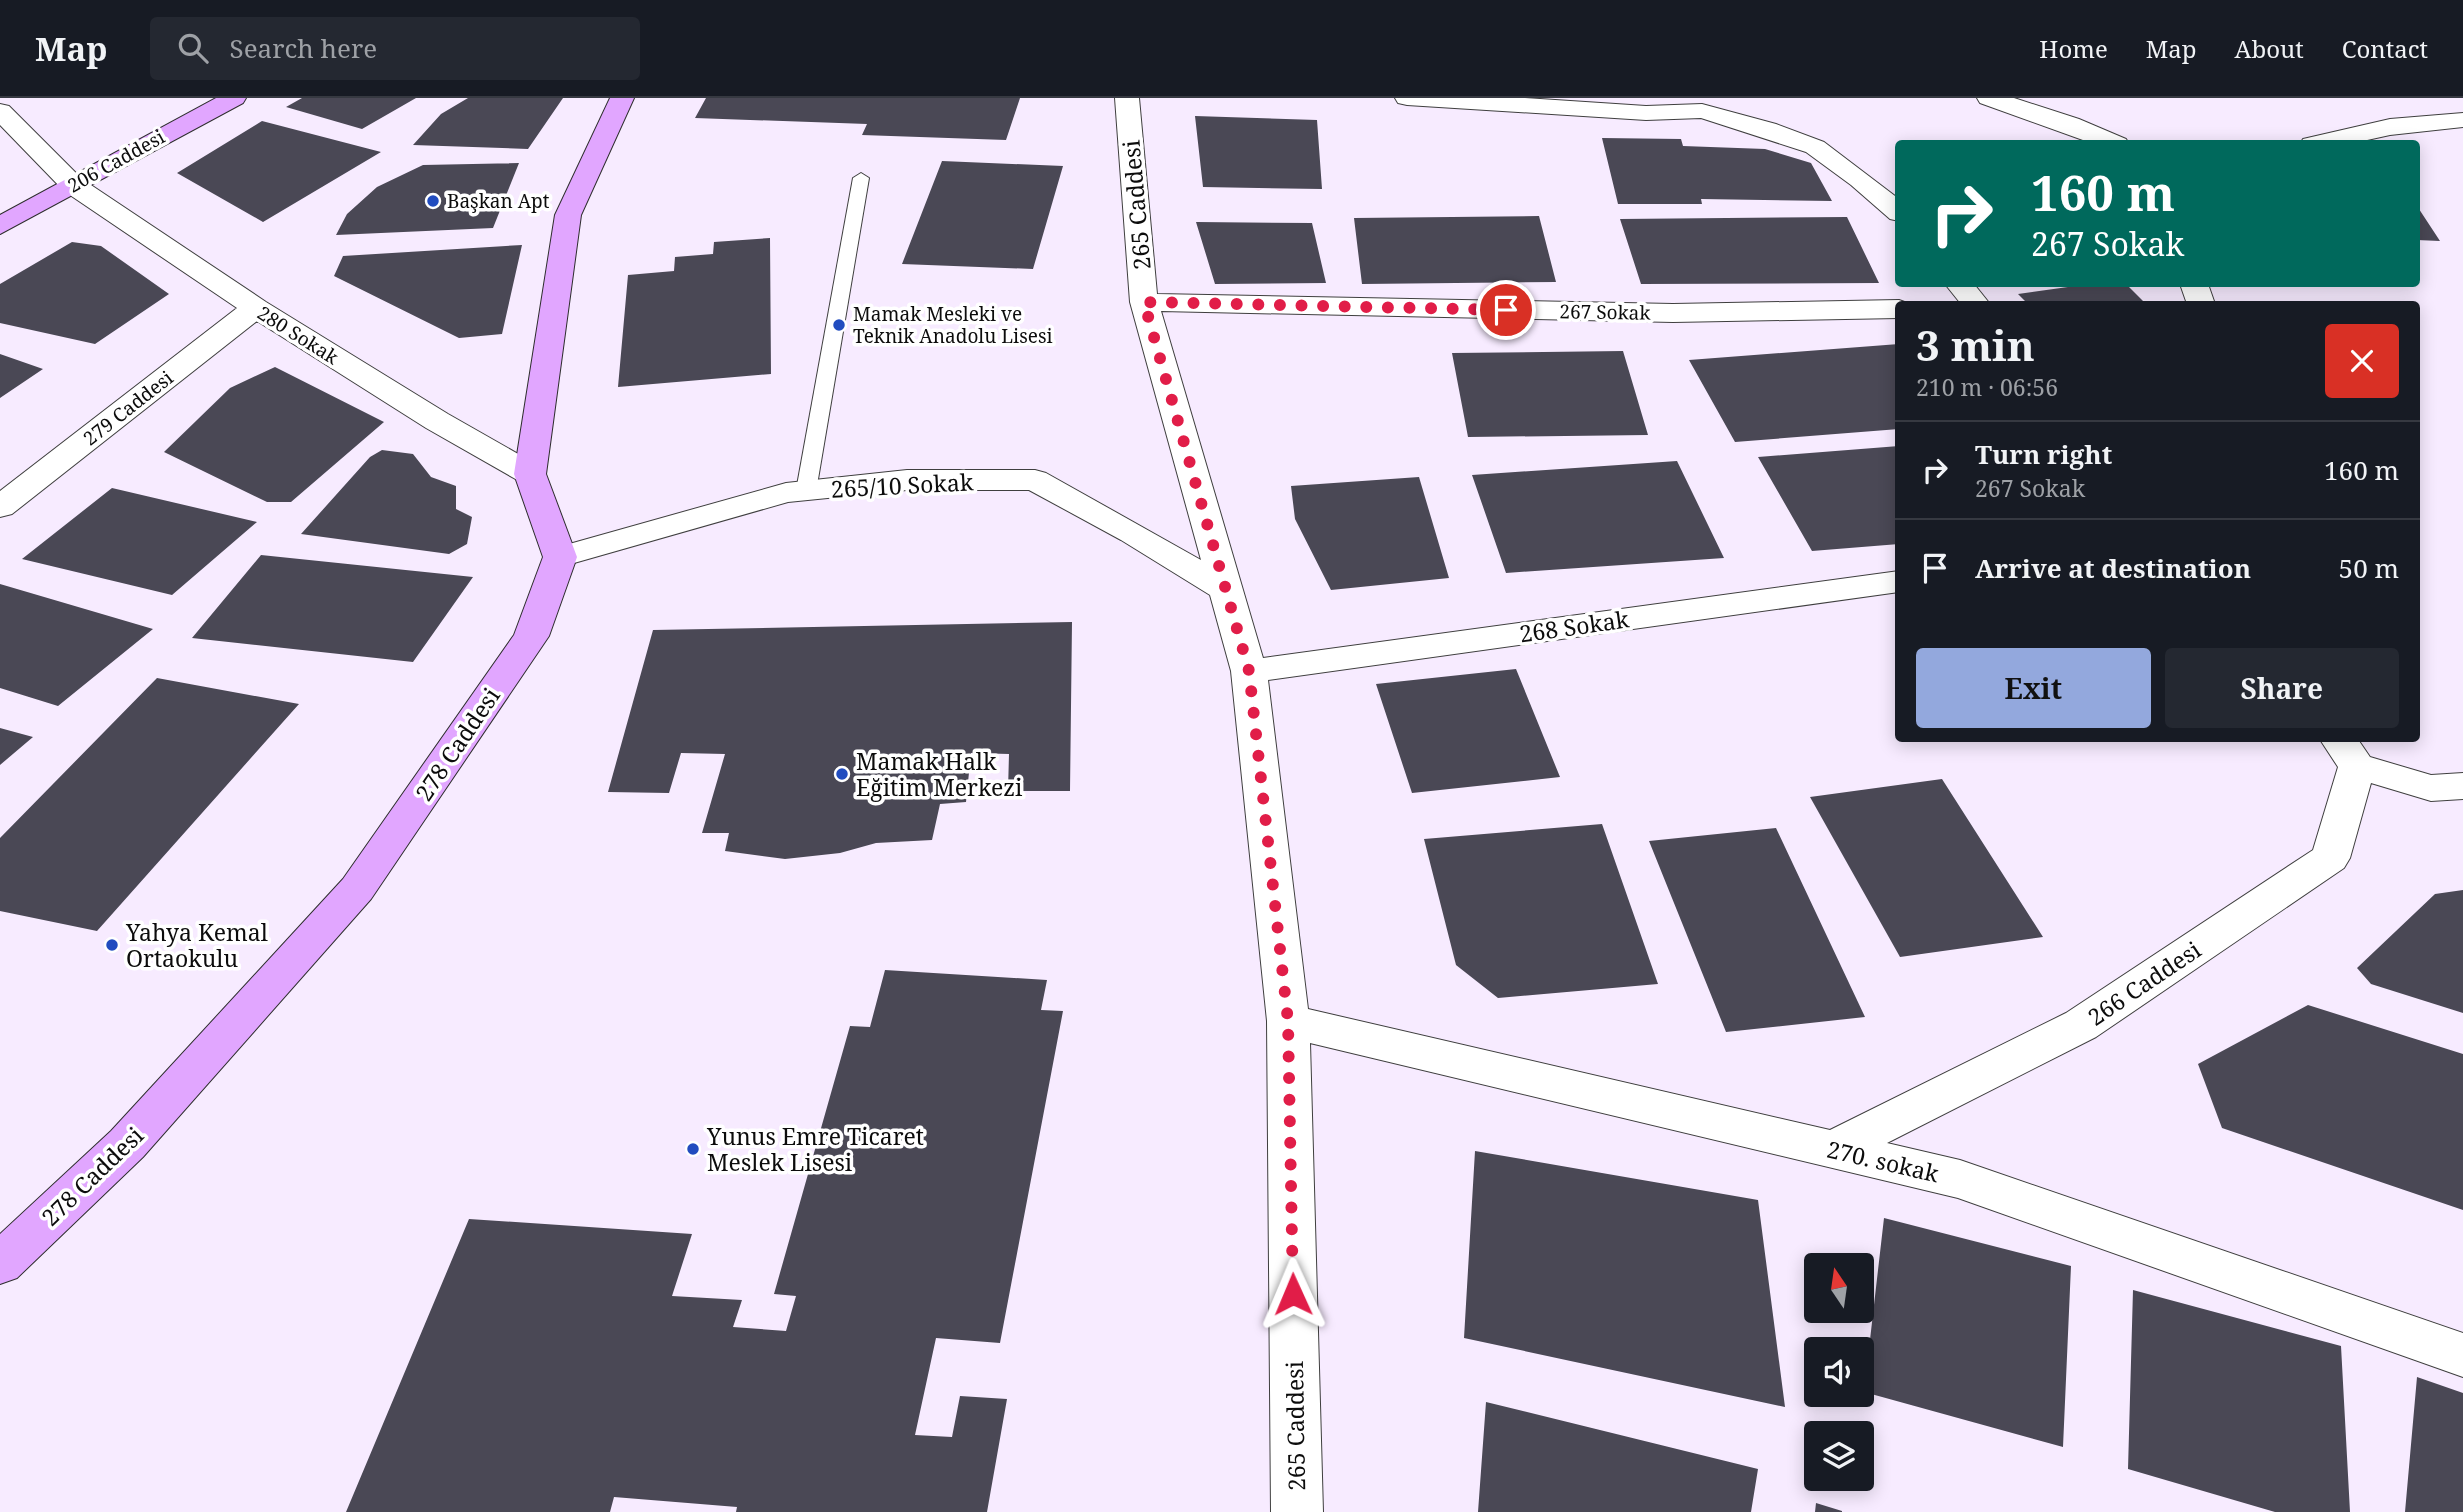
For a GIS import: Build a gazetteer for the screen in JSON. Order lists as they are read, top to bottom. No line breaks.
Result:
{"streets":{"street":["206 Caddesi","265 Caddesi","267 Sokak","280 Sokak","279 Caddesi","265/10 Sokak","268 Sokak","278 Caddesi","266 Caddesi","270. sokak"]},"crossings":[["206 Caddesi","280 Sokak"],["265 Caddesi","267 Sokak"],["265 Caddesi","265/10 Sokak"],["265 Caddesi","268 Sokak"],["265 Caddesi","270. sokak"],["280 Sokak","279 Caddesi"],["265/10 Sokak","278 Caddesi"],["266 Caddesi","270. sokak"]],"places":["Başkan Apt","Mamak Mesleki ve Teknik Anadolu Lisesi","Mamak Halk Eğitim Merkezi","Yahya Kemal Ortaokulu","Yunus Emre Ticaret Meslek Lisesi"],"north":"top","page":{"header":"Map","search":"Search here","nav":["Home","Map","About","Contact"],"turn":["160 m","267 Sokak"],"heading":["3 min","210 m · 06:56"],"list":[{"name":"Turn right","note":"267 Sokak","value":"160 m"},{"name":"Arrive at destination","value":"50 m"}],"buttons":["Exit","Share"]}}
